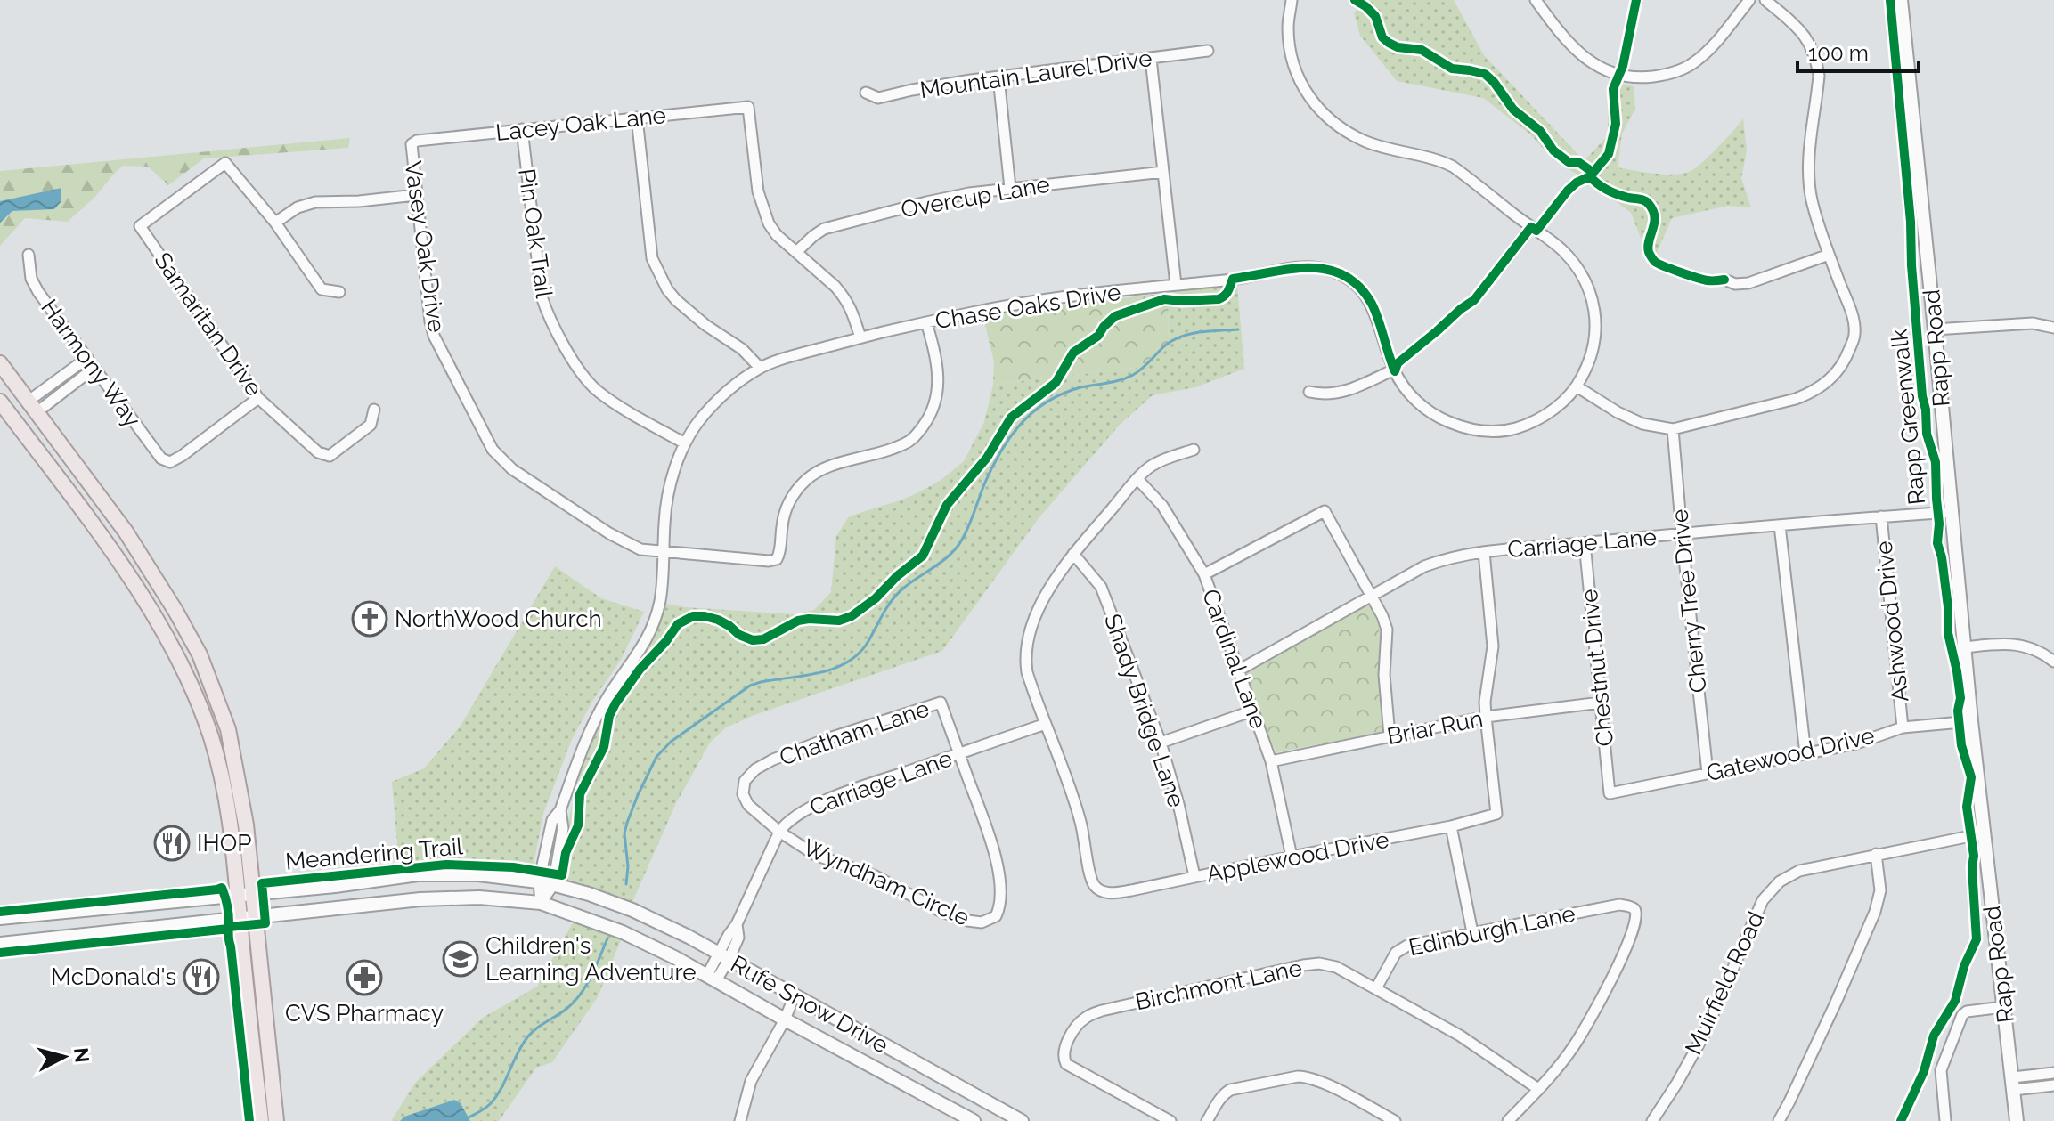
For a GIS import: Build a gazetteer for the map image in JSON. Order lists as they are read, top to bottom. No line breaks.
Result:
{"streets":{"main road":["Rapp Road","Rufe Snow Drive"],"street":["Mountain Laurel Drive","Lacey Oak Lane","Overcup Lane","Pin Oak Trail","Vasey Oak Drive","Chase Oaks Drive","Samaritan Drive","Harmony Way","Carriage Lane","Cherry Tree Drive","Ashwood Drive","Cardinal Lane","Chestnut Drive","Shady Bridge Lane","Briar Run","Chatham Lane","Gatewood Drive","Applewood Drive","Wyndham Circle","Edinburgh Lane","Muirfield Road","Birchmont Lane"],"cycle path":["Rapp Greenwalk","Meandering Trail"]},"crossings":[["Lacey Oak Lane","Overcup Lane"],["Lacey Oak Lane","Pin Oak Trail"],["Lacey Oak Lane","Vasey Oak Drive"],["Pin Oak Trail","Chase Oaks Drive"],["Vasey Oak Drive","Chase Oaks Drive"],["Chase Oaks Drive","Rufe Snow Drive"],["Samaritan Drive","Harmony Way"],["Rapp Road","Carriage Lane"],["Rapp Road","Gatewood Drive"],["Rapp Road","Muirfield Road"],["Carriage Lane","Cherry Tree Drive"],["Carriage Lane","Ashwood Drive"],["Carriage Lane","Cardinal Lane"],["Carriage Lane","Chestnut Drive"],["Carriage Lane","Chatham Lane"],["Carriage Lane","Applewood Drive"],["Carriage Lane","Wyndham Circle"],["Carriage Lane","Rufe Snow Drive"],["Cherry Tree Drive","Gatewood Drive"],["Ashwood Drive","Gatewood Drive"],["Cardinal Lane","Briar Run"],["Cardinal Lane","Applewood Drive"],["Chestnut Drive","Briar Run"],["Chestnut Drive","Gatewood Drive"],["Shady Bridge Lane","Applewood Drive"],["Briar Run","Applewood Drive"],["Chatham Lane","Wyndham Circle"],["Edinburgh Lane","Birchmont Lane"]],"places":{"church":["NorthWood Church"],"restaurant":["IHOP","McDonald's"],"school or university":["Children's Learning Adventure"],"pharmacy":["CVS Pharmacy"]},"scale_bar":"100 m","north":"right"}
